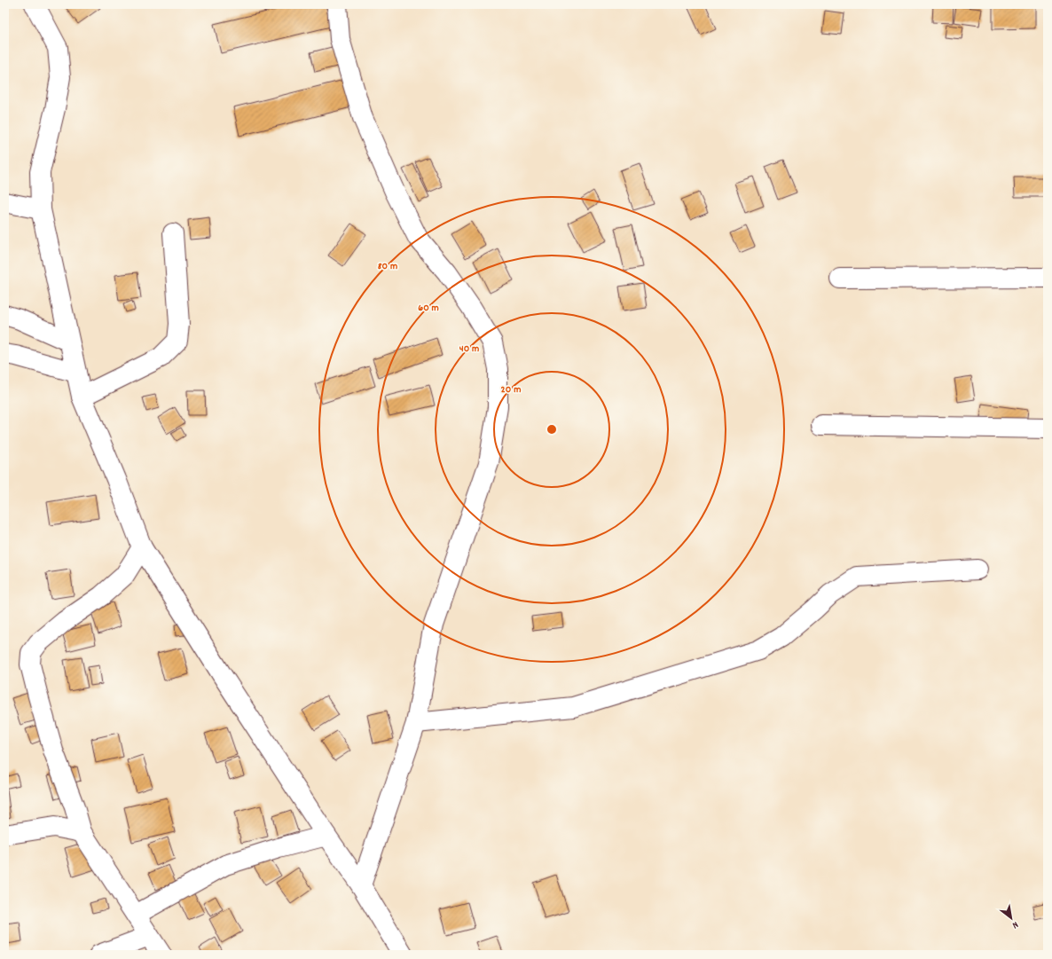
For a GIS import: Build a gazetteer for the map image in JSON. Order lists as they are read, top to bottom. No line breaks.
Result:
{"north":"bottom right","rings":["80 m","60 m","40 m","20 m"]}
